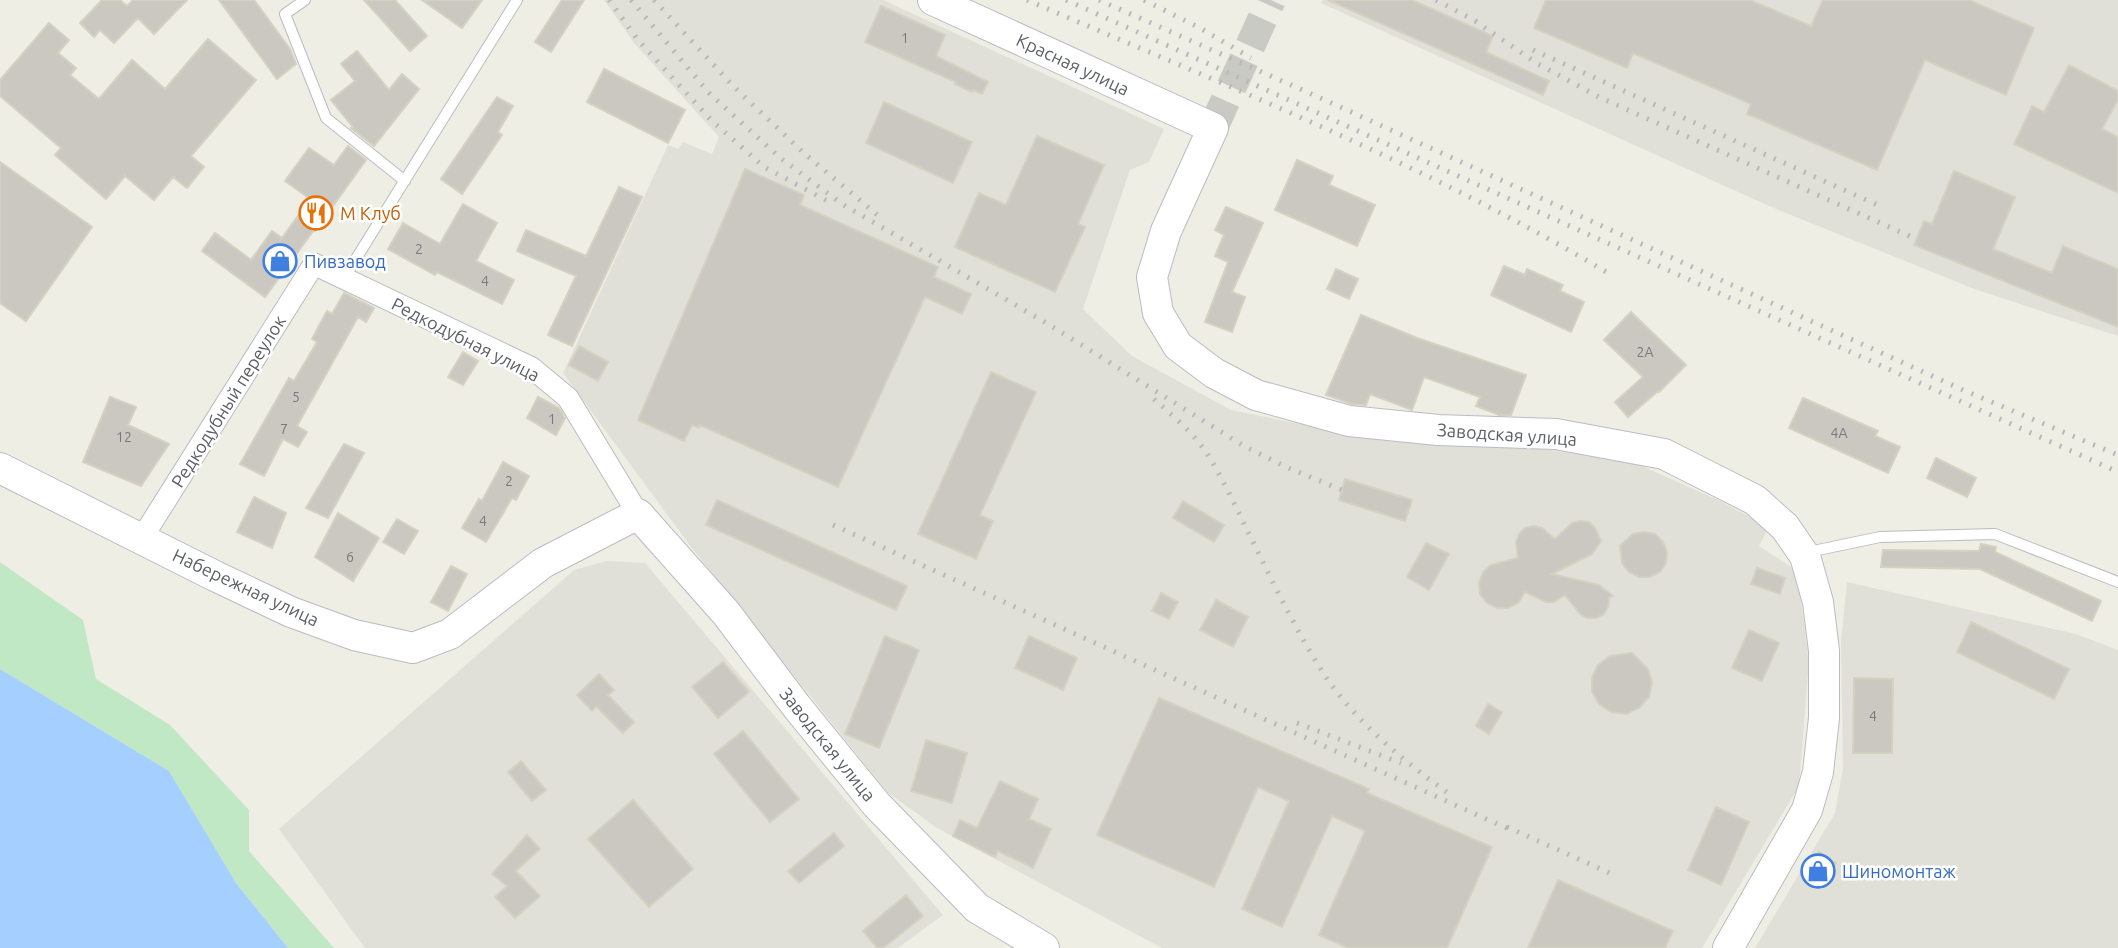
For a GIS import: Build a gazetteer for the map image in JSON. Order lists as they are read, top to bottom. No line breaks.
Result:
{"streets":{"main road":["Красная улица","Заводская улица","Набережная улица"],"street":["Редкодубная улица","Редкодубный переулок"]},"crossings":[["Красная улица","Заводская улица"],["Редкодубная улица","Редкодубный переулок"],["Редкодубная улица","Заводская улица"],["Редкодубная улица","Набережная улица"],["Редкодубный переулок","Набережная улица"],["Заводская улица","Набережная улица"]],"places":{"restaurant":["М Клуб"],"shop":["Пивзавод","Шиномонтаж"]},"house_numbers":["1","2","4","2А","5","1","7","4А","12","2","4","6","4"]}
